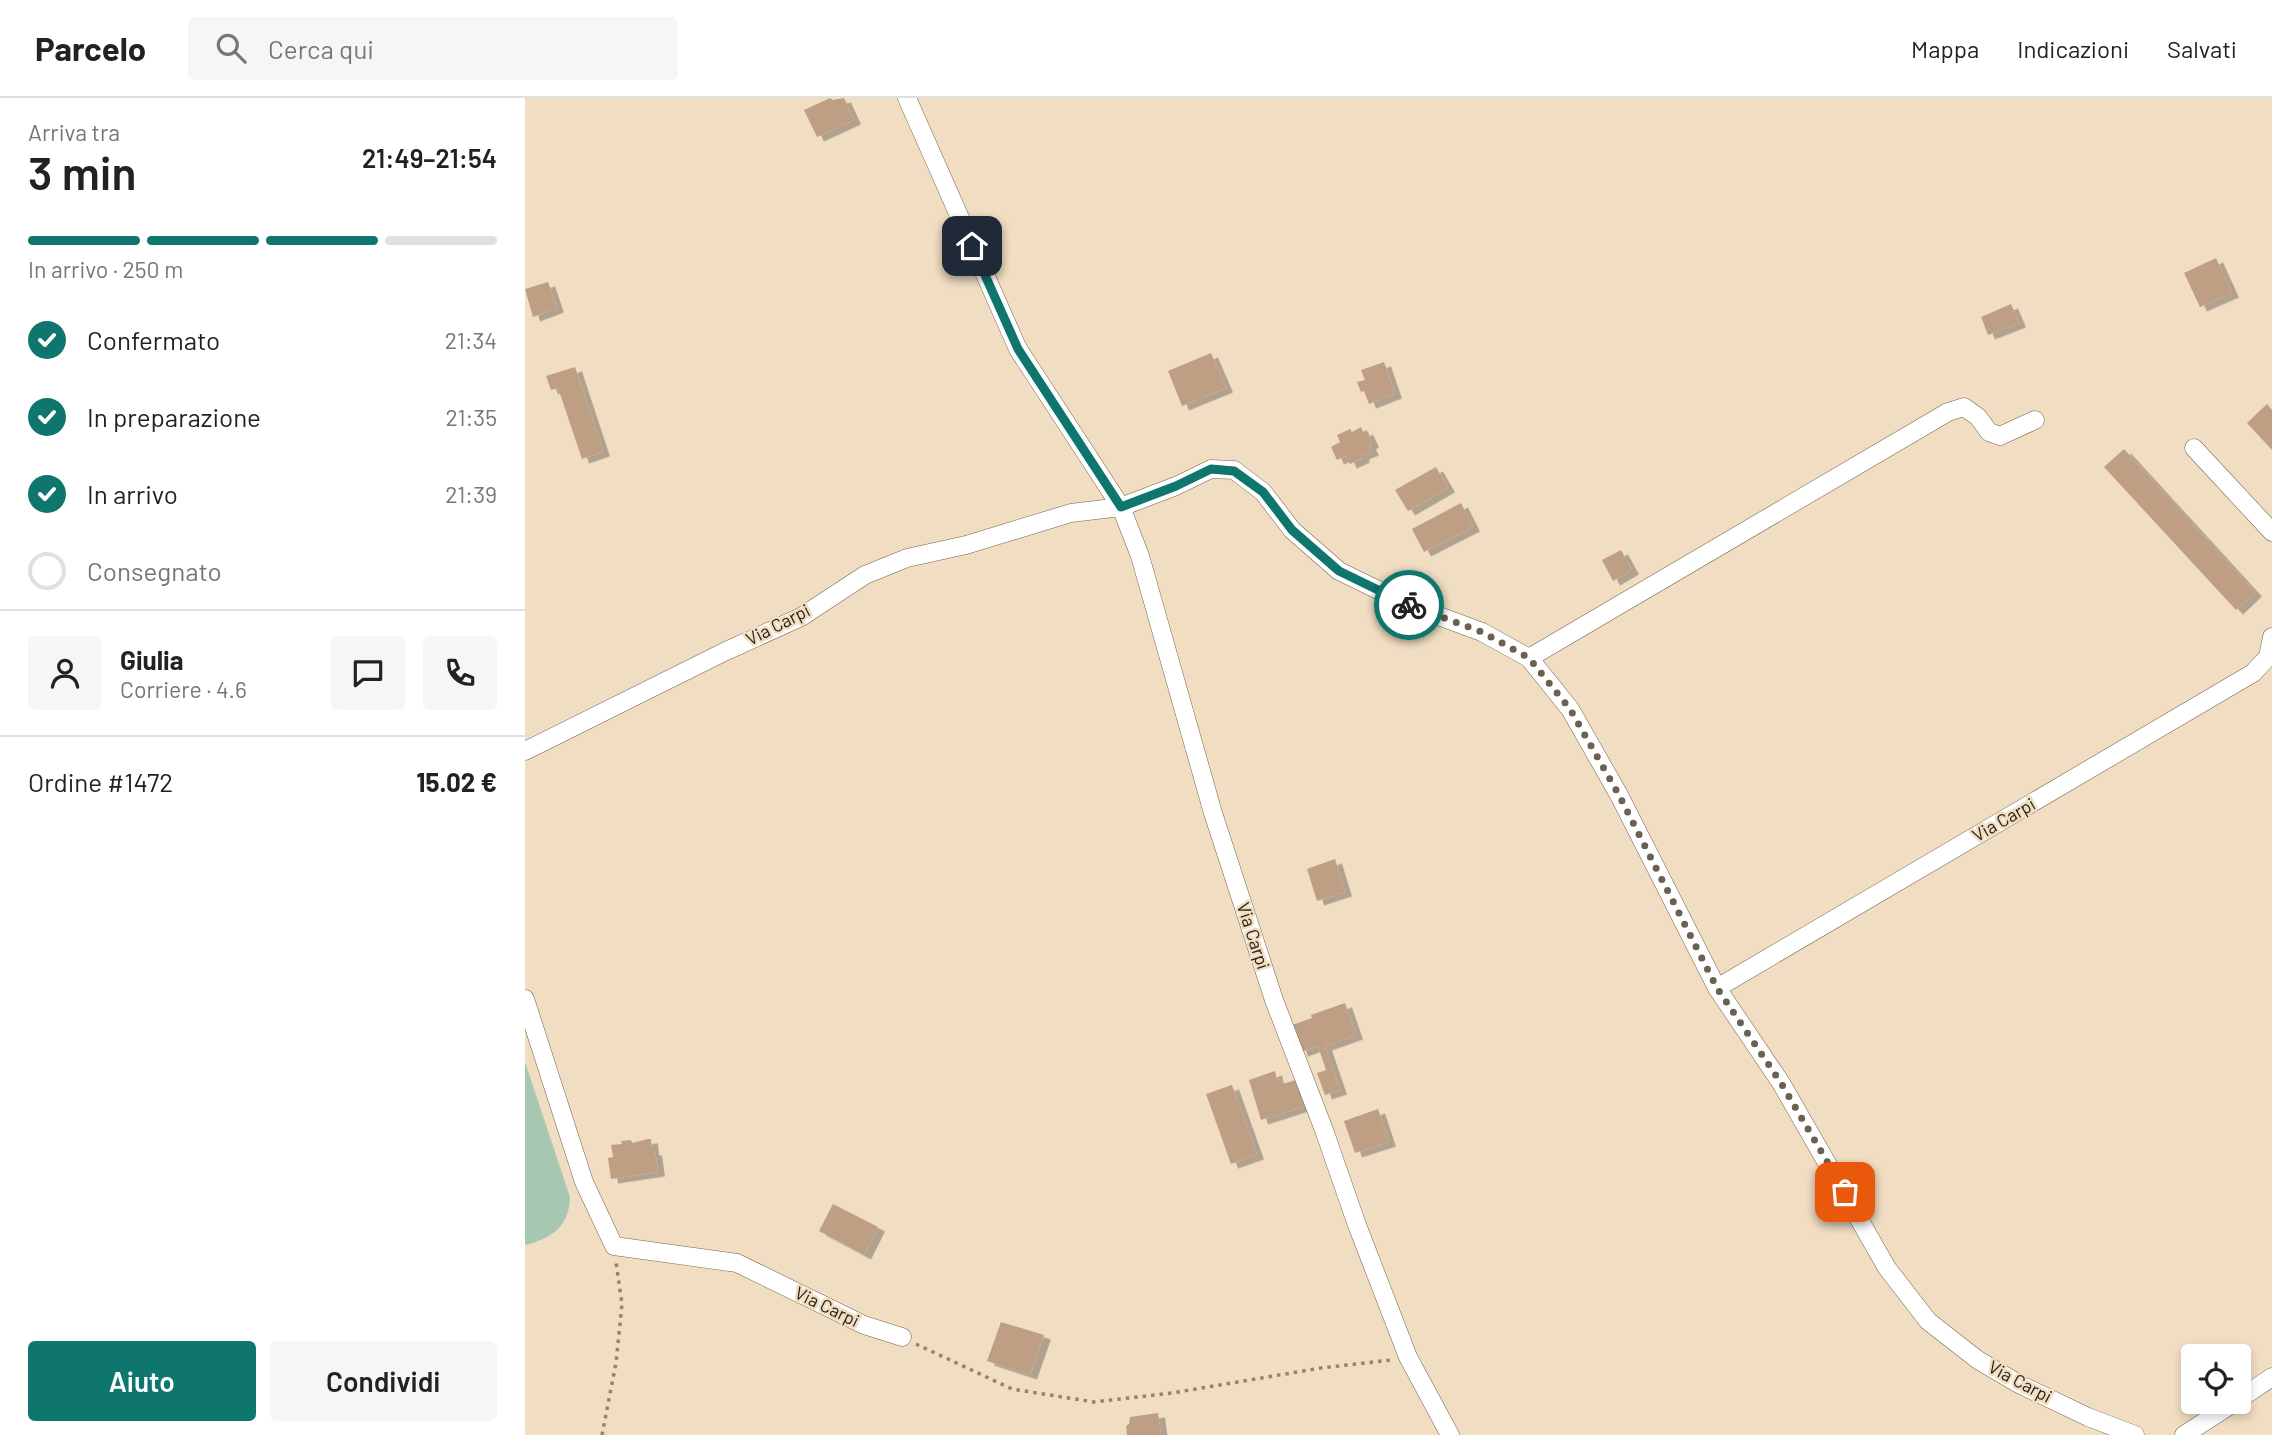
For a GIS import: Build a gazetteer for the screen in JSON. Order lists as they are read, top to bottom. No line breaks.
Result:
{"streets":{"street":["Via Carpi"]},"page":{"header":"Parcelo","search":"Cerca qui","nav":["Mappa","Indicazioni","Salvati"],"heading":["3 min","Arriva tra","21:49–21:54"],"panel":["Giulia","Corriere · 4.6","Ordine #1472","15.02 €"],"bar":"In arrivo · 250 m","list":[["Confermato","21:34"],["In preparazione","21:35"],["In arrivo","21:39"],"Consegnato"],"buttons":["Aiuto","Condividi"]}}
